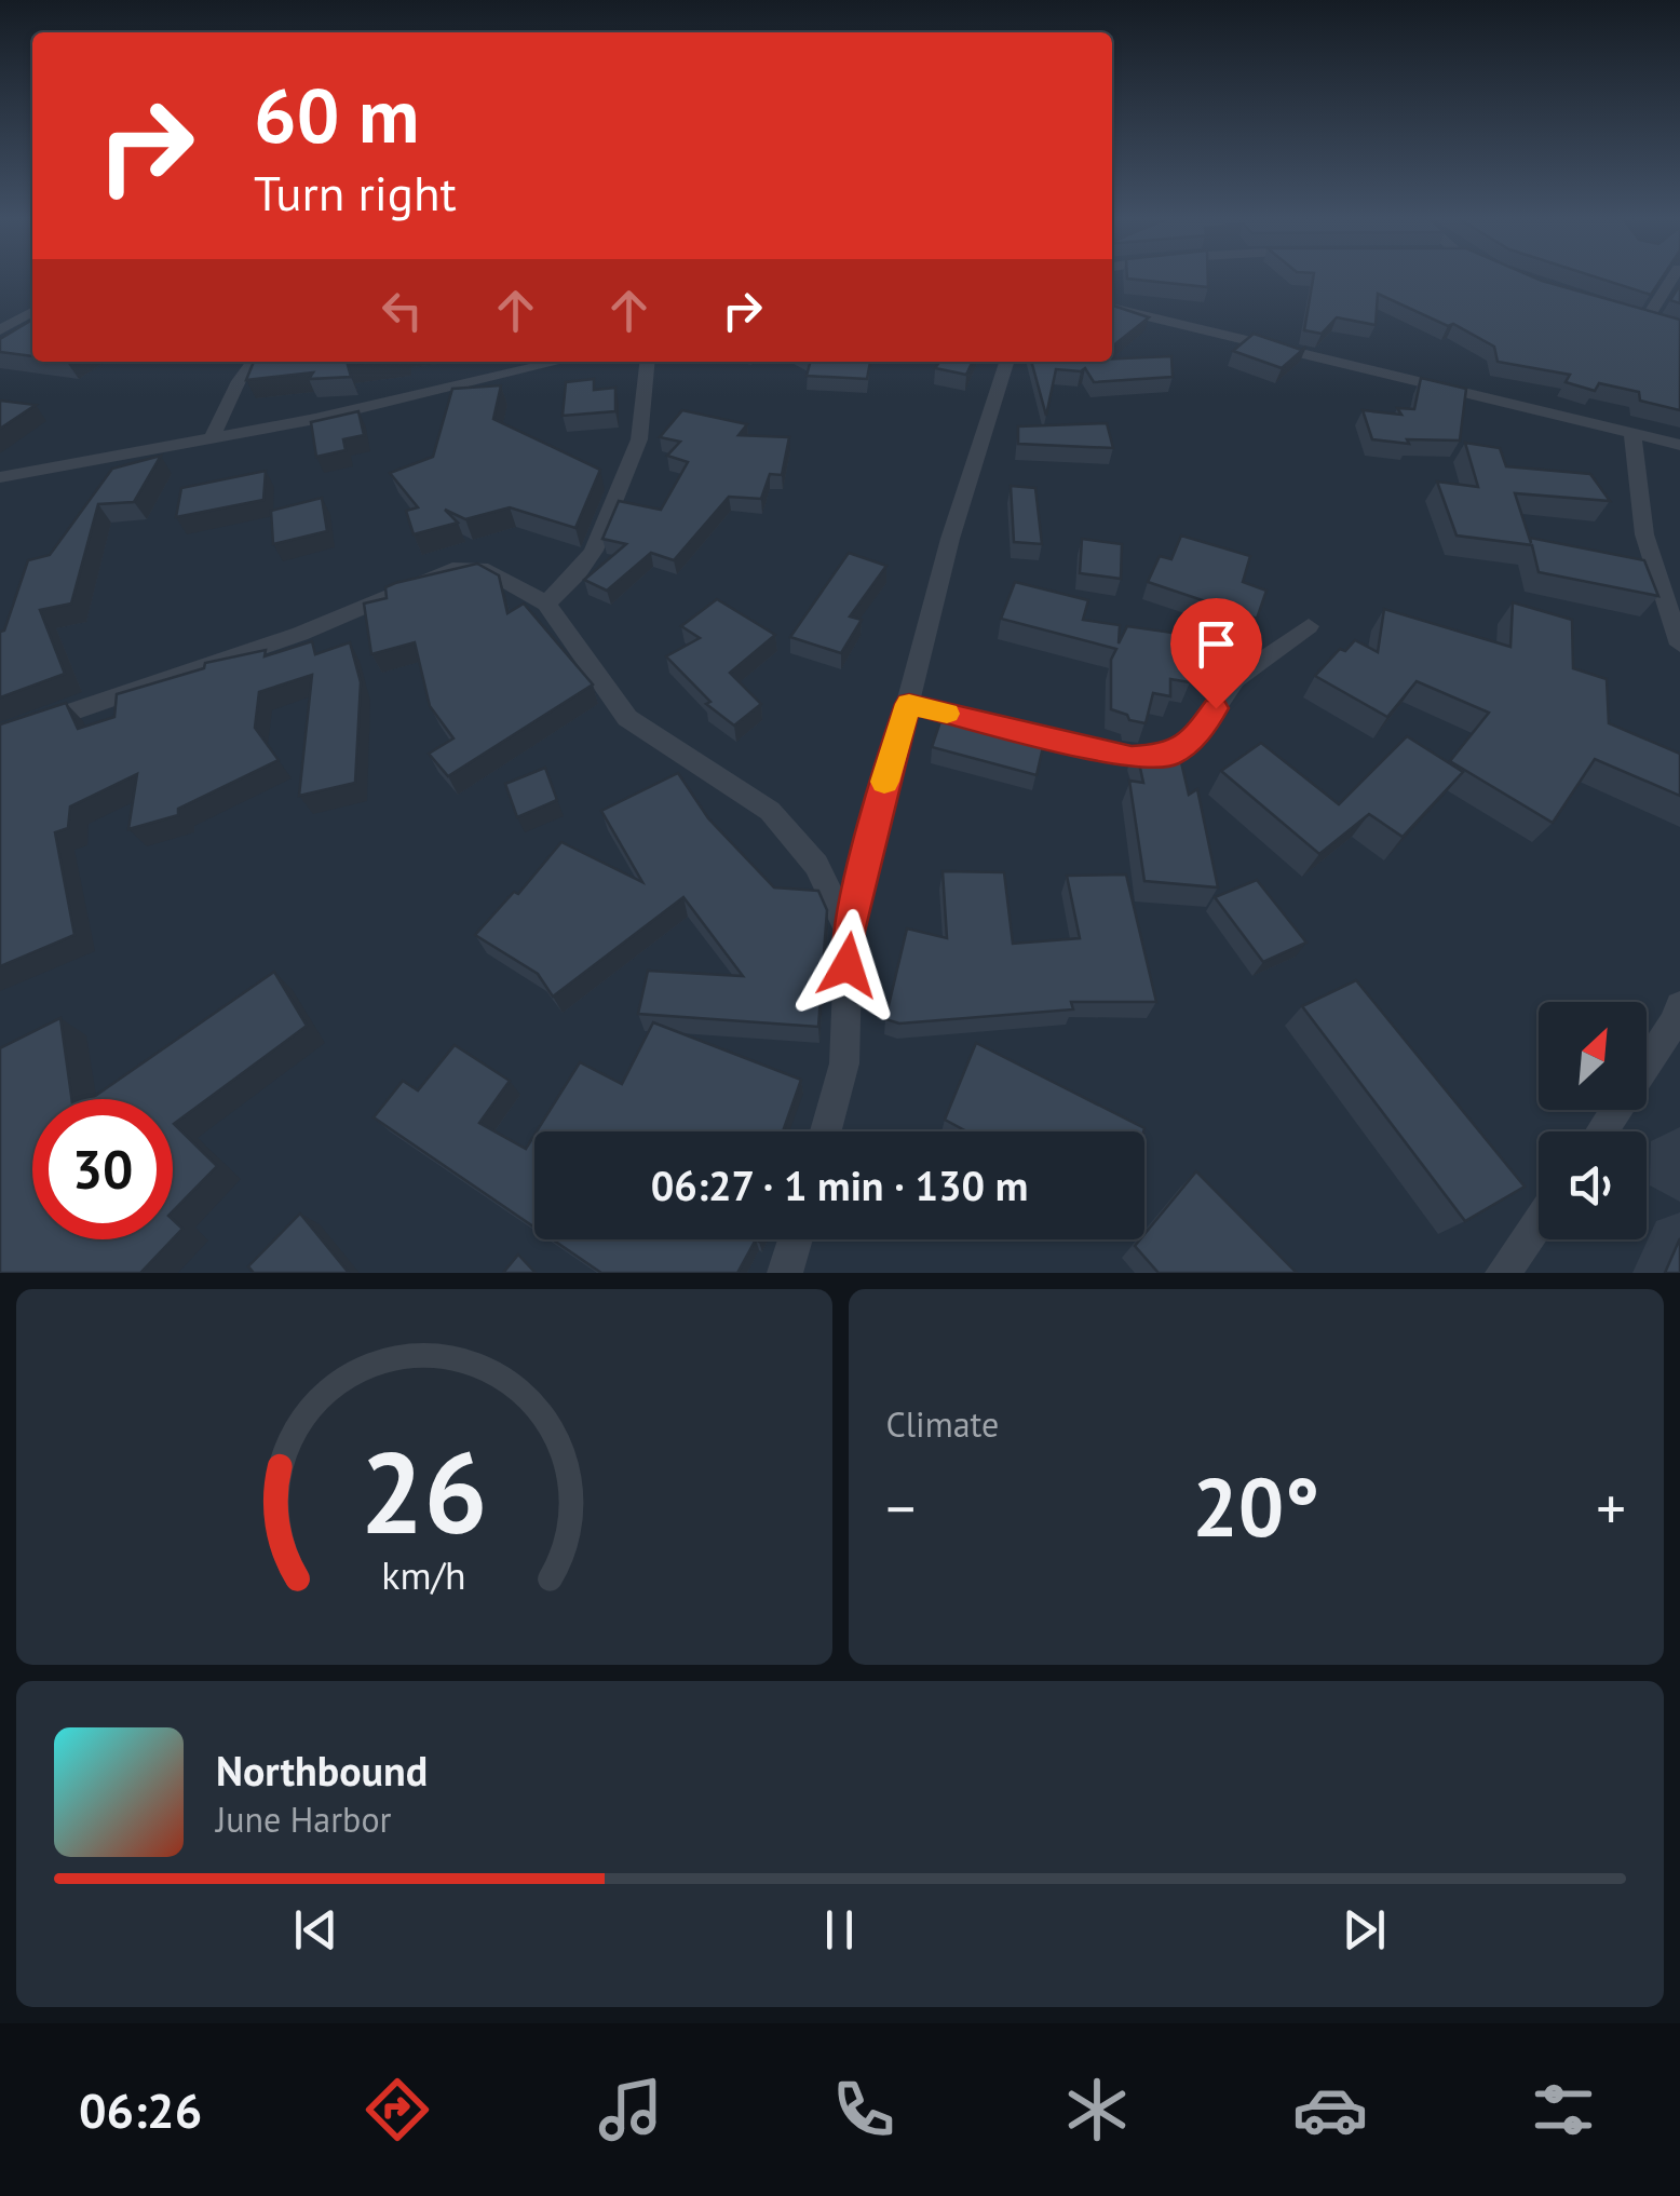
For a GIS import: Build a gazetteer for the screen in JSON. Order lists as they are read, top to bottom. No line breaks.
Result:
{"north":"top right","page":{"turn":["60 m","Turn right"],"limit":"30","trip":"06:27 · 1 min · 130 m","tile":"Climate","heat":["−","20°","+"],"song":["Northbound","June Harbor"],"tabs":"06:26","gauge":["26","km/h"]}}
